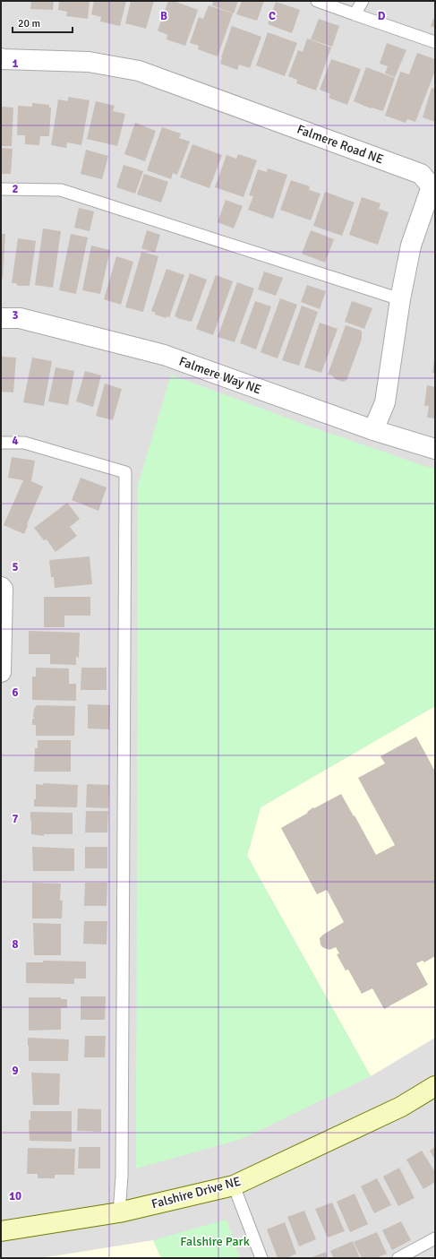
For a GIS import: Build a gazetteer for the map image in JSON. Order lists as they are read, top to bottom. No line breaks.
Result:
{"streets":{"street":["Falmere Road NE","Falmere Way NE","Falshire Drive NE"]},"crossings":[["Falmere Road NE","Falmere Way NE"]],"parks":["Falshire Park"],"scale_bar":"20 m","grid":{"columns":["B","C","D"],"rows":["1","2","3","4","5","6","7","8","9","10"]}}
